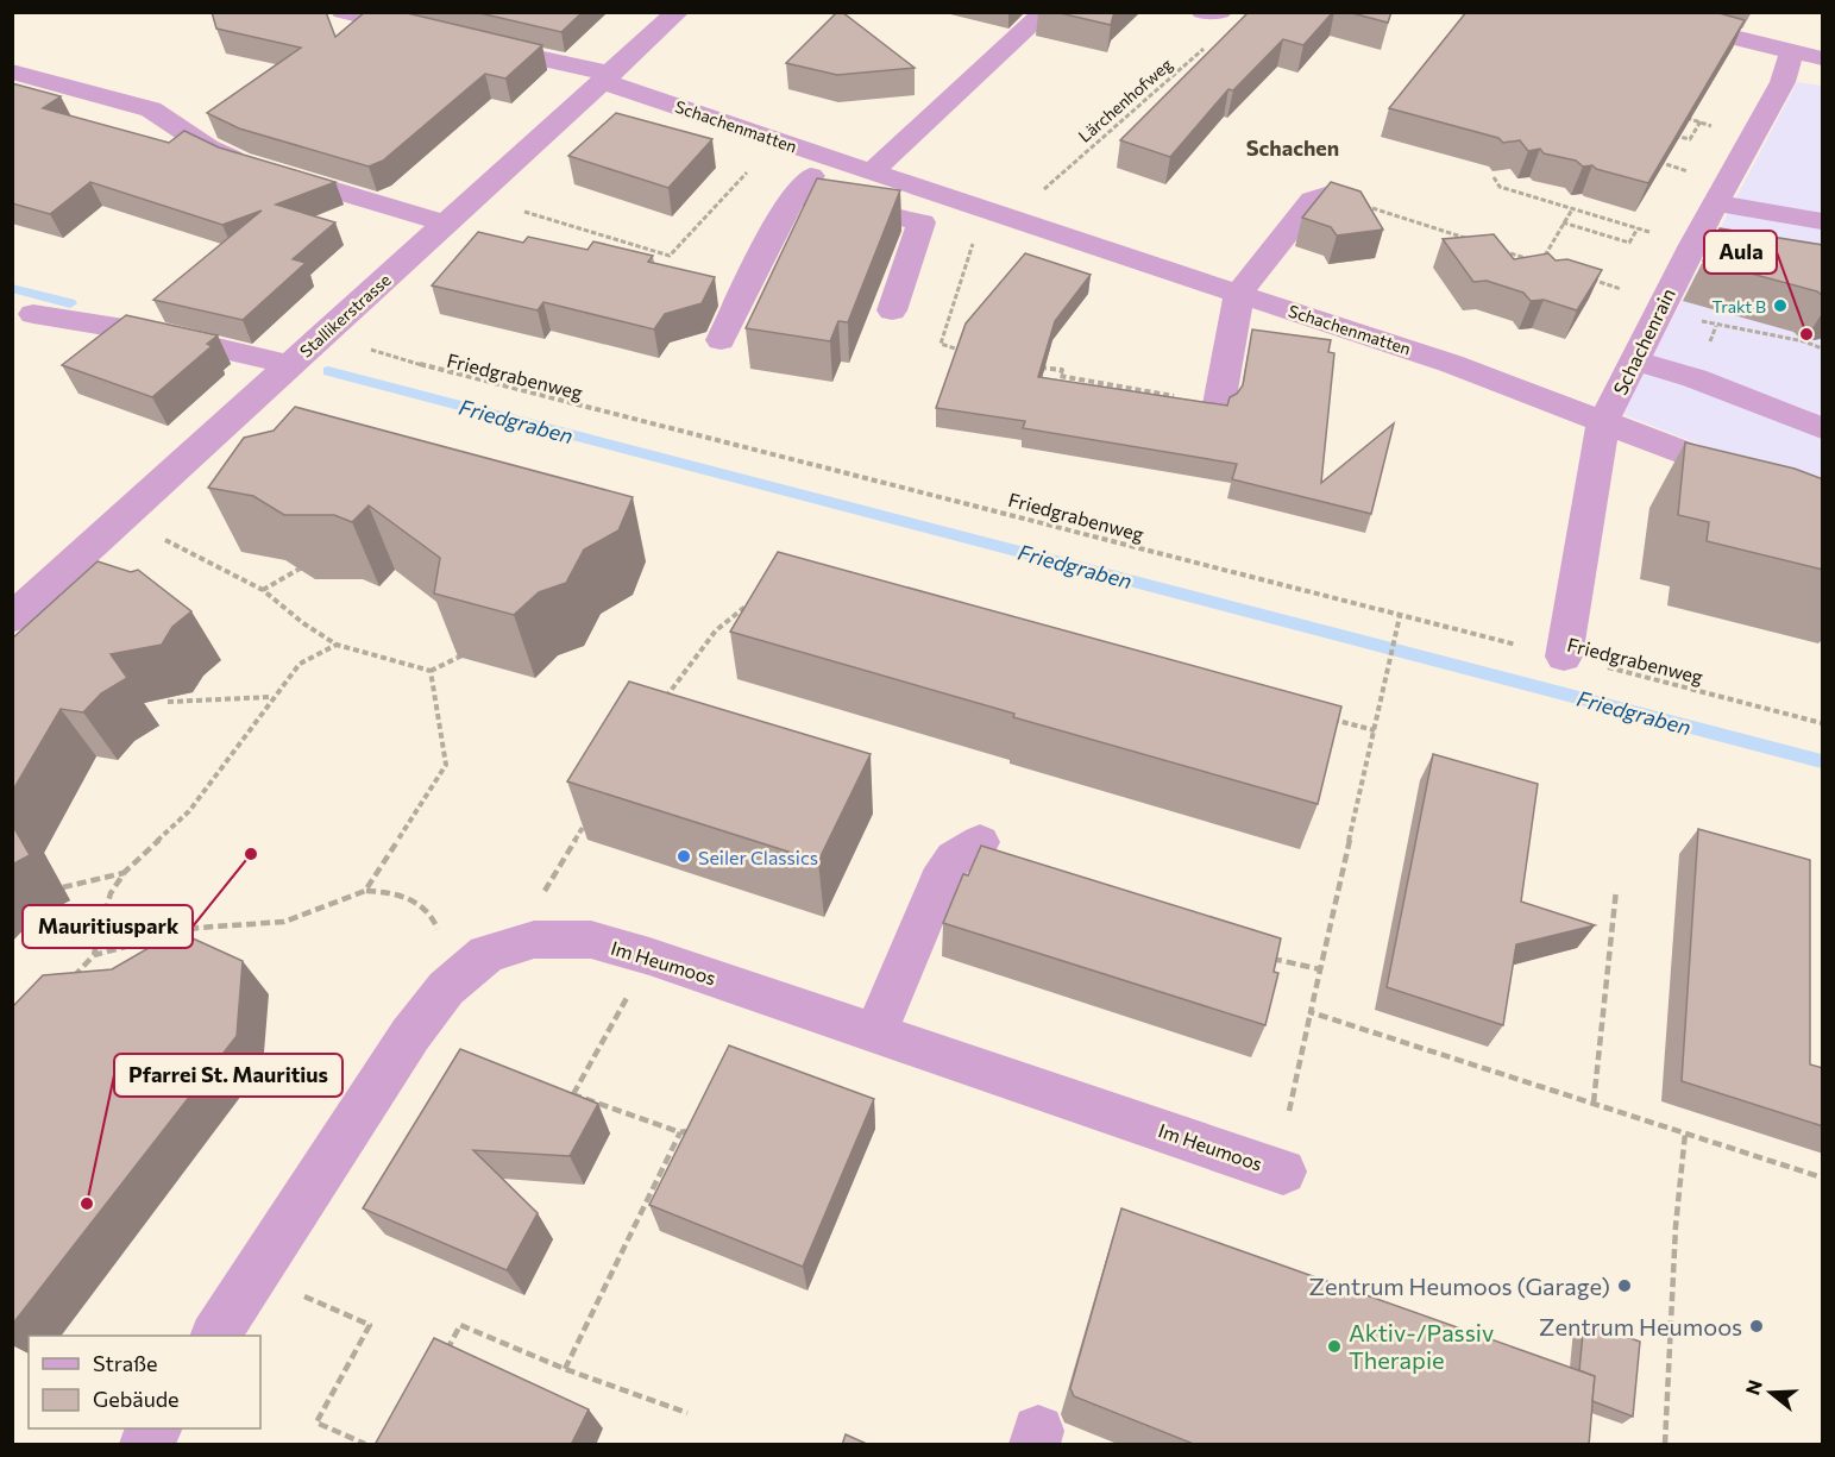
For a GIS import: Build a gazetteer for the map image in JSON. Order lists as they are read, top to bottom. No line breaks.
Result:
{"streets":{"street":["Schachenmatten","Stallikerstrasse","Schachenrain","Im Heumoos"],"path":["Lärchenhofweg","Friedgrabenweg"]},"crossings":[["Schachenmatten","Stallikerstrasse"],["Schachenmatten","Schachenrain"],["Stallikerstrasse","Friedgrabenweg"],["Schachenrain","Friedgrabenweg"]],"districts":["Schachen"],"water":["Friedgraben"],"places":["Trakt B","Aula","Mauritiuspark","Seiler Classics","Pfarrei St. Mauritius","Zentrum Heumoos (Garage)","Zentrum Heumoos","Aktiv-/Passiv Therapie"],"legend":["Straße","Gebäude"],"north":"left"}
